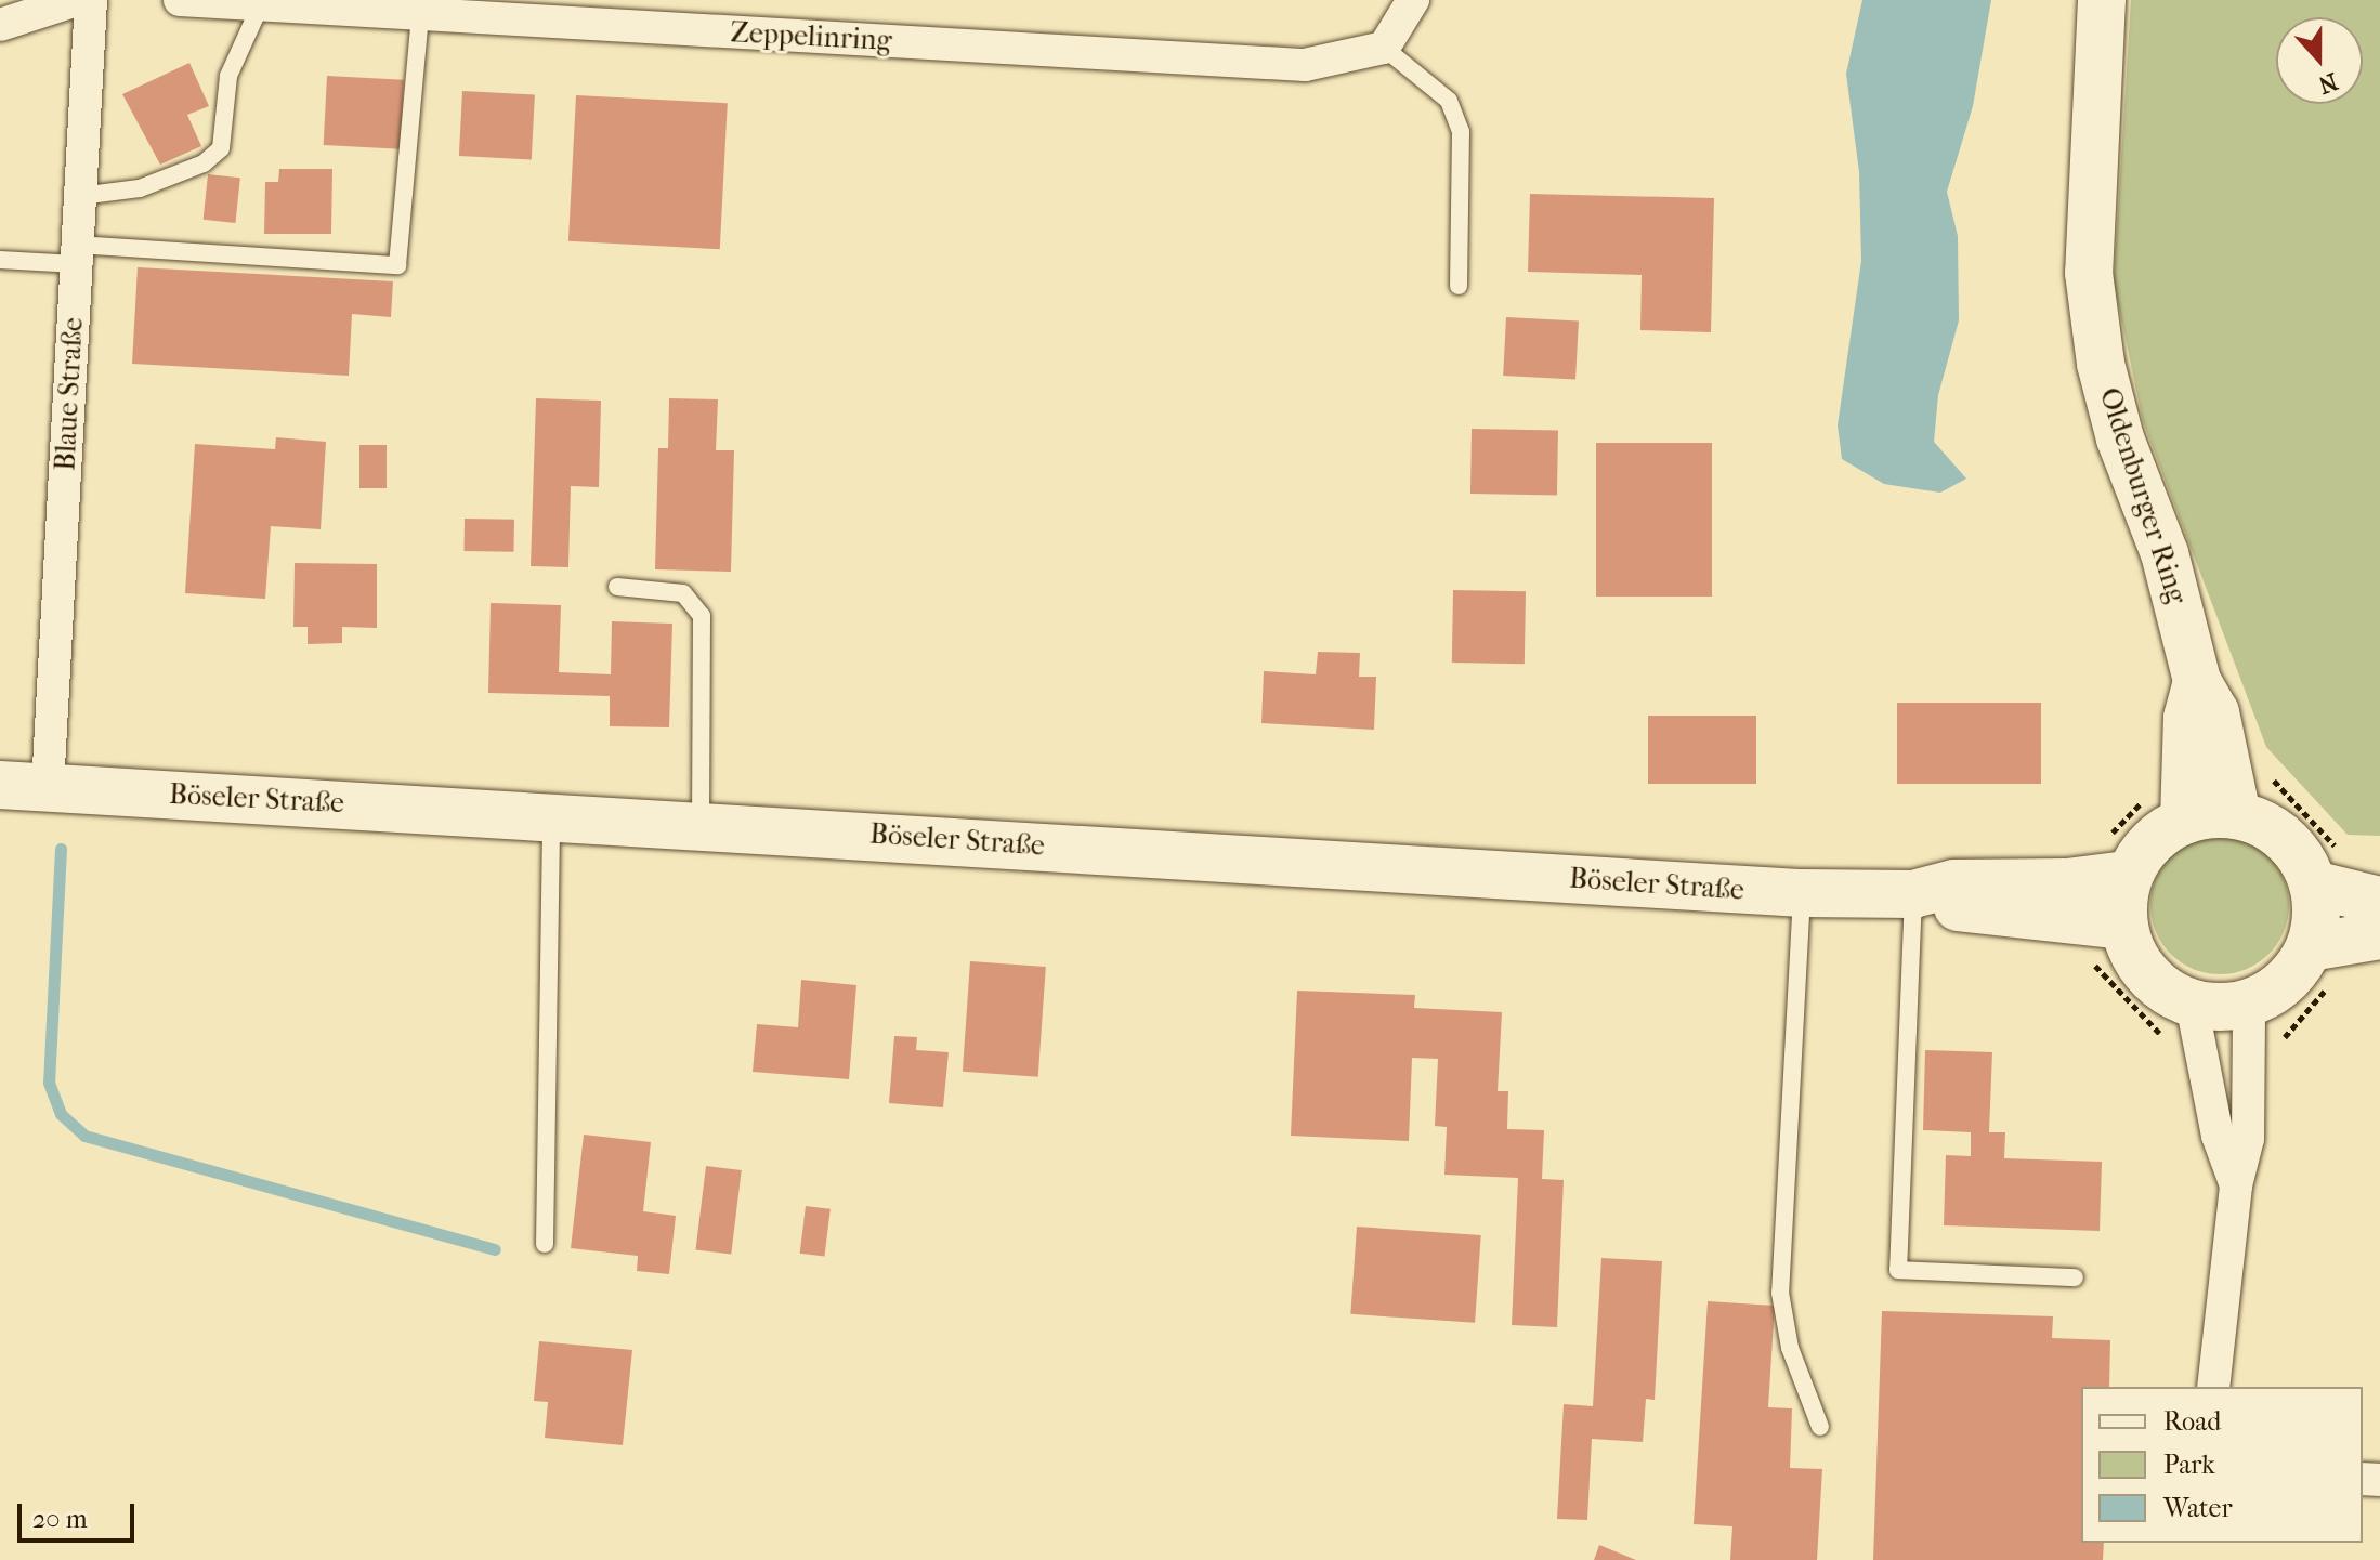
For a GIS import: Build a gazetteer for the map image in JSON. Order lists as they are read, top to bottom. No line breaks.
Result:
{"streets":{"main road":["Oldenburger Ring","Böseler Straße"],"street":["Zeppelinring","Blaue Straße"]},"crossings":[["Blaue Straße","Böseler Straße"],["Oldenburger Ring","Böseler Straße"]],"legend":["Road","Park","Water"],"scale_bar":"20 m","north":"bottom"}
